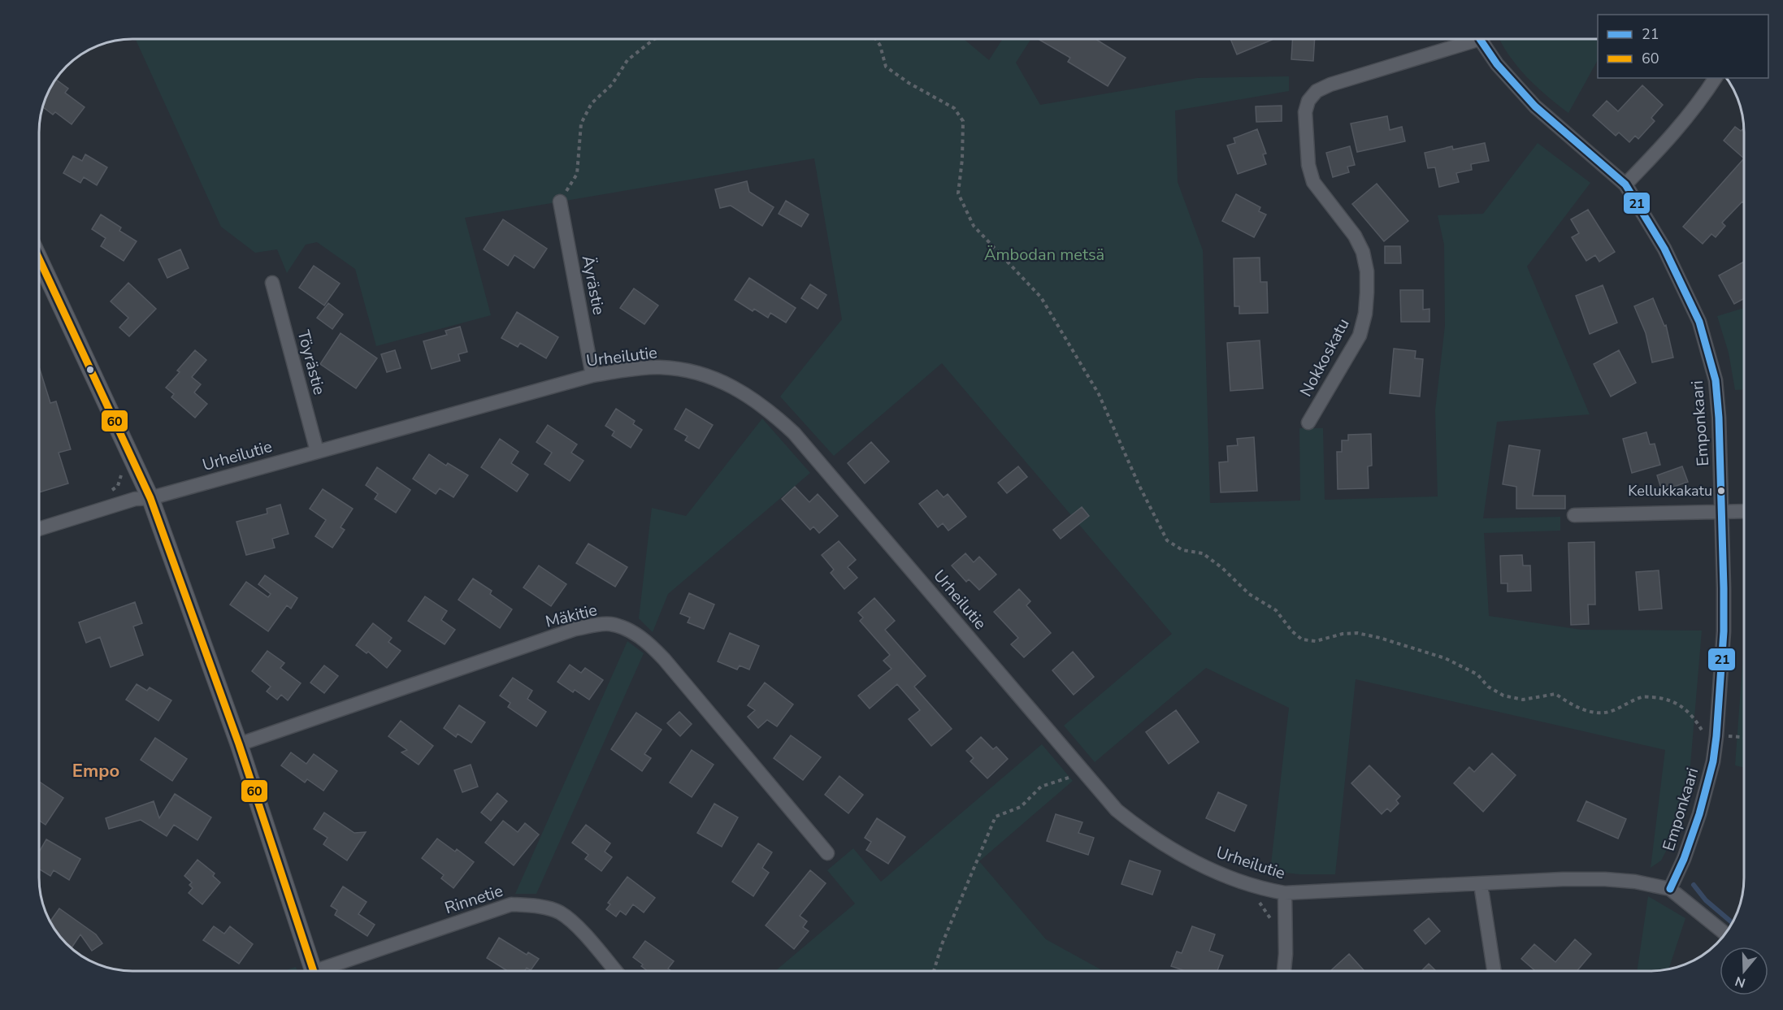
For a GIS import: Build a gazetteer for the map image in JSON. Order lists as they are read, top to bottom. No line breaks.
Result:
{"streets":{"street":["Äyrästie","Urheilutie","Nokkoskatu","Töyrästie","Emponkaari","Mäkitie","Rinnetie"]},"crossings":[["Äyrästie","Urheilutie"],["Urheilutie","Töyrästie"],["Urheilutie","Emponkaari"]],"districts":["Empo"],"parks":["Ämbodan metsä"],"places":["Kellukkakatu"],"lines":["transit line 21","transit line 60"],"legend":["21","60"],"north":"bottom"}
